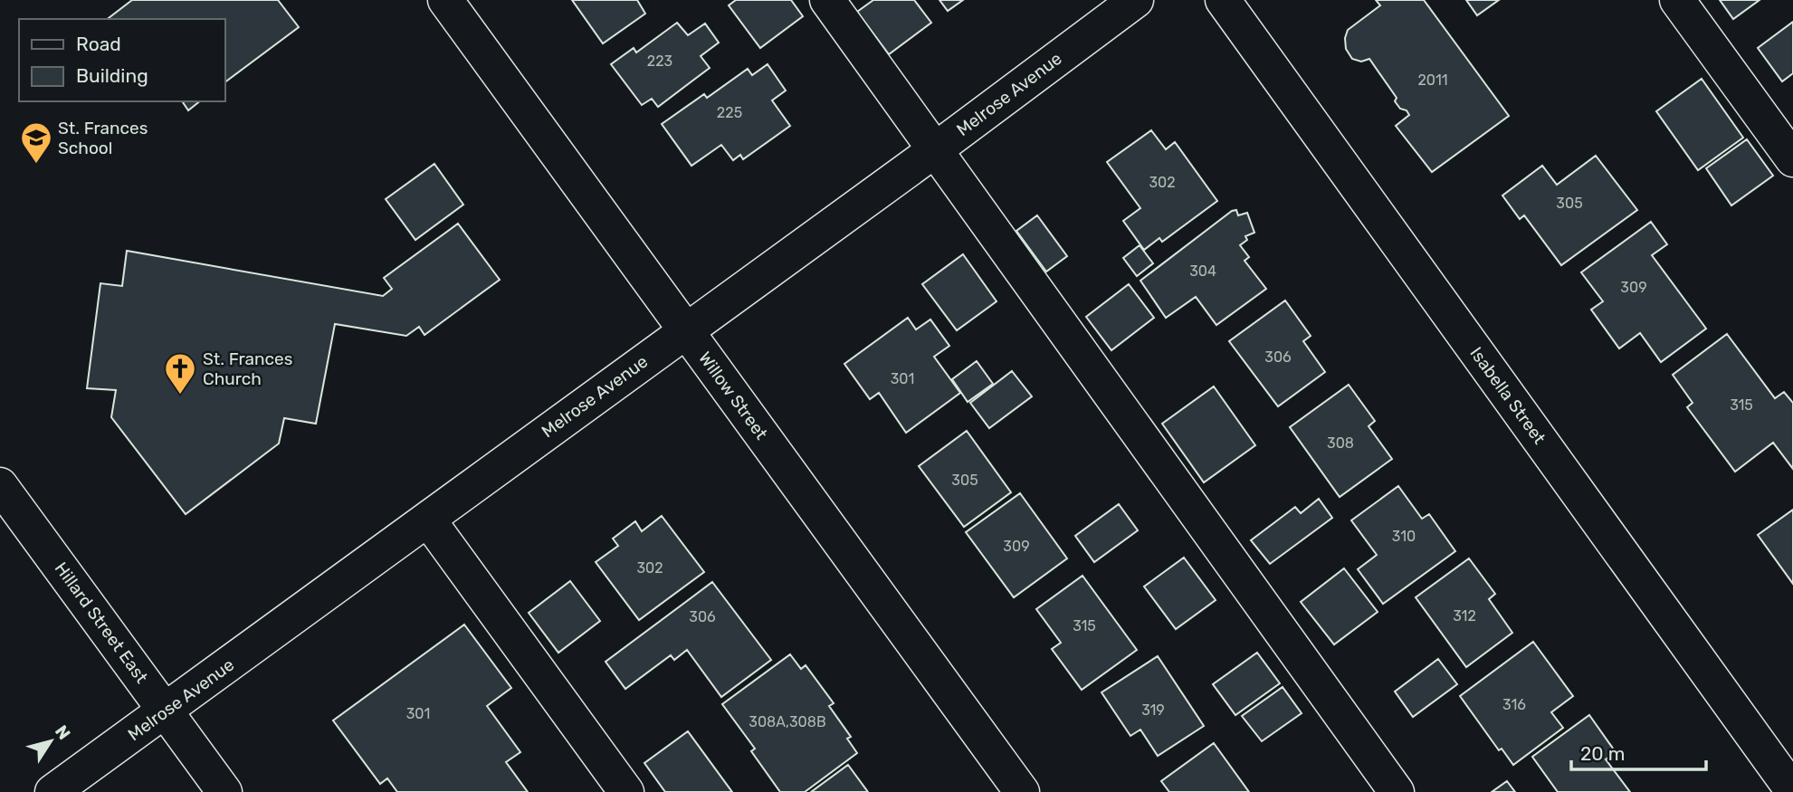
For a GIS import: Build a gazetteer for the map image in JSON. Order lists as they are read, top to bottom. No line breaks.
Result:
{"streets":{"street":["Melrose Avenue","Willow Street","Isabella Street","Hillard Street East"]},"crossings":[["Melrose Avenue","Willow Street"],["Melrose Avenue","Hillard Street East"]],"places":{"school or university":["St. Frances School"],"church":["St. Frances Church"]},"house_numbers":["223","2011","225","302","305","304","309","306","301","315","308","305","310","309","302","312","306","315","316","319","301","308A,308B"],"legend":["Road","Building"],"scale_bar":"20 m","north":"top right"}
